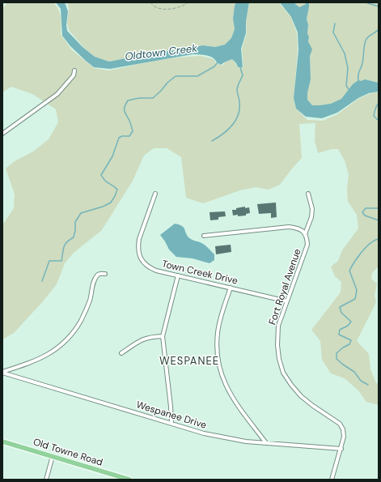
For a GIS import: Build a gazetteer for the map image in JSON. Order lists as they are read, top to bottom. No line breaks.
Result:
{"streets":{"main road":["Old Towne Road"],"street":["Town Creek Drive","Fort Royal Avenue","Wespanee Drive"]},"crossings":[["Town Creek Drive","Fort Royal Avenue"],["Fort Royal Avenue","Wespanee Drive"]],"districts":["WESPANEE"],"water":["Oldtown Creek"]}
